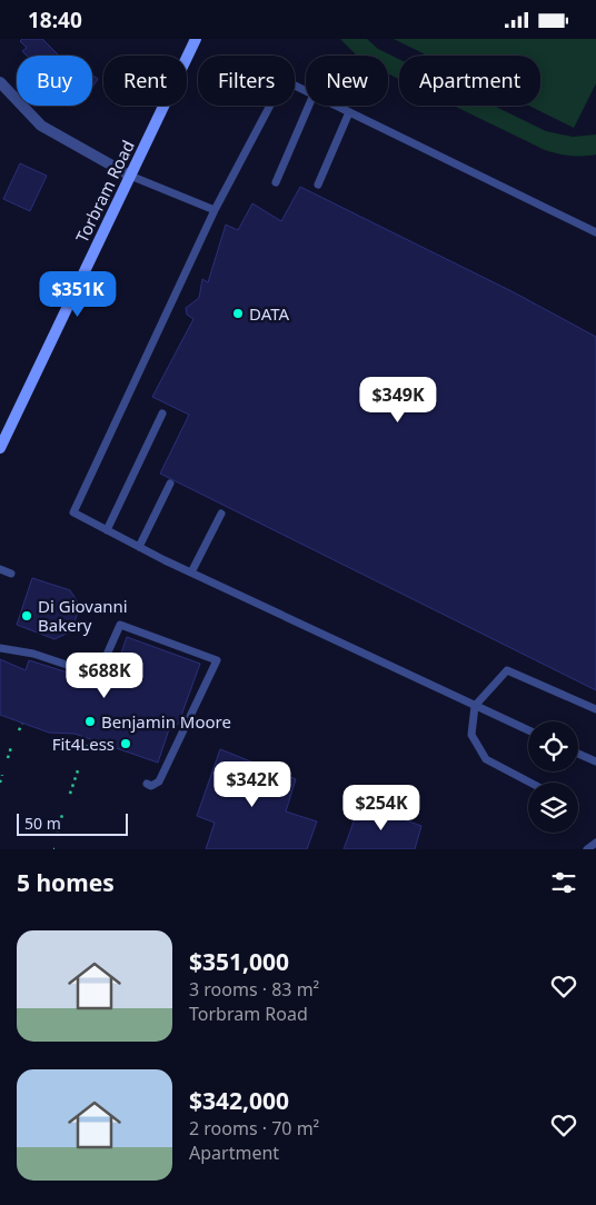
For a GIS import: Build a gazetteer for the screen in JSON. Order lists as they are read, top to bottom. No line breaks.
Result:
{"streets":{"main road":["Torbram Road"]},"places":["DATA","Di Giovanni Bakery","Benjamin Moore","Fit4Less"],"scale_bar":"50 m","page":{"status":"18:40","chip":["Buy","Rent","Filters","New","Apartment"],"price":["$351K","$349K","$688K","$342K","$254K"],"scale":"50 m","heading":"5 homes","list":[{"name":"$351,000","note":"3 rooms · 83 m² · Torbram Road"},{"name":"$342,000","note":"2 rooms · 70 m² · Apartment"}]}}
